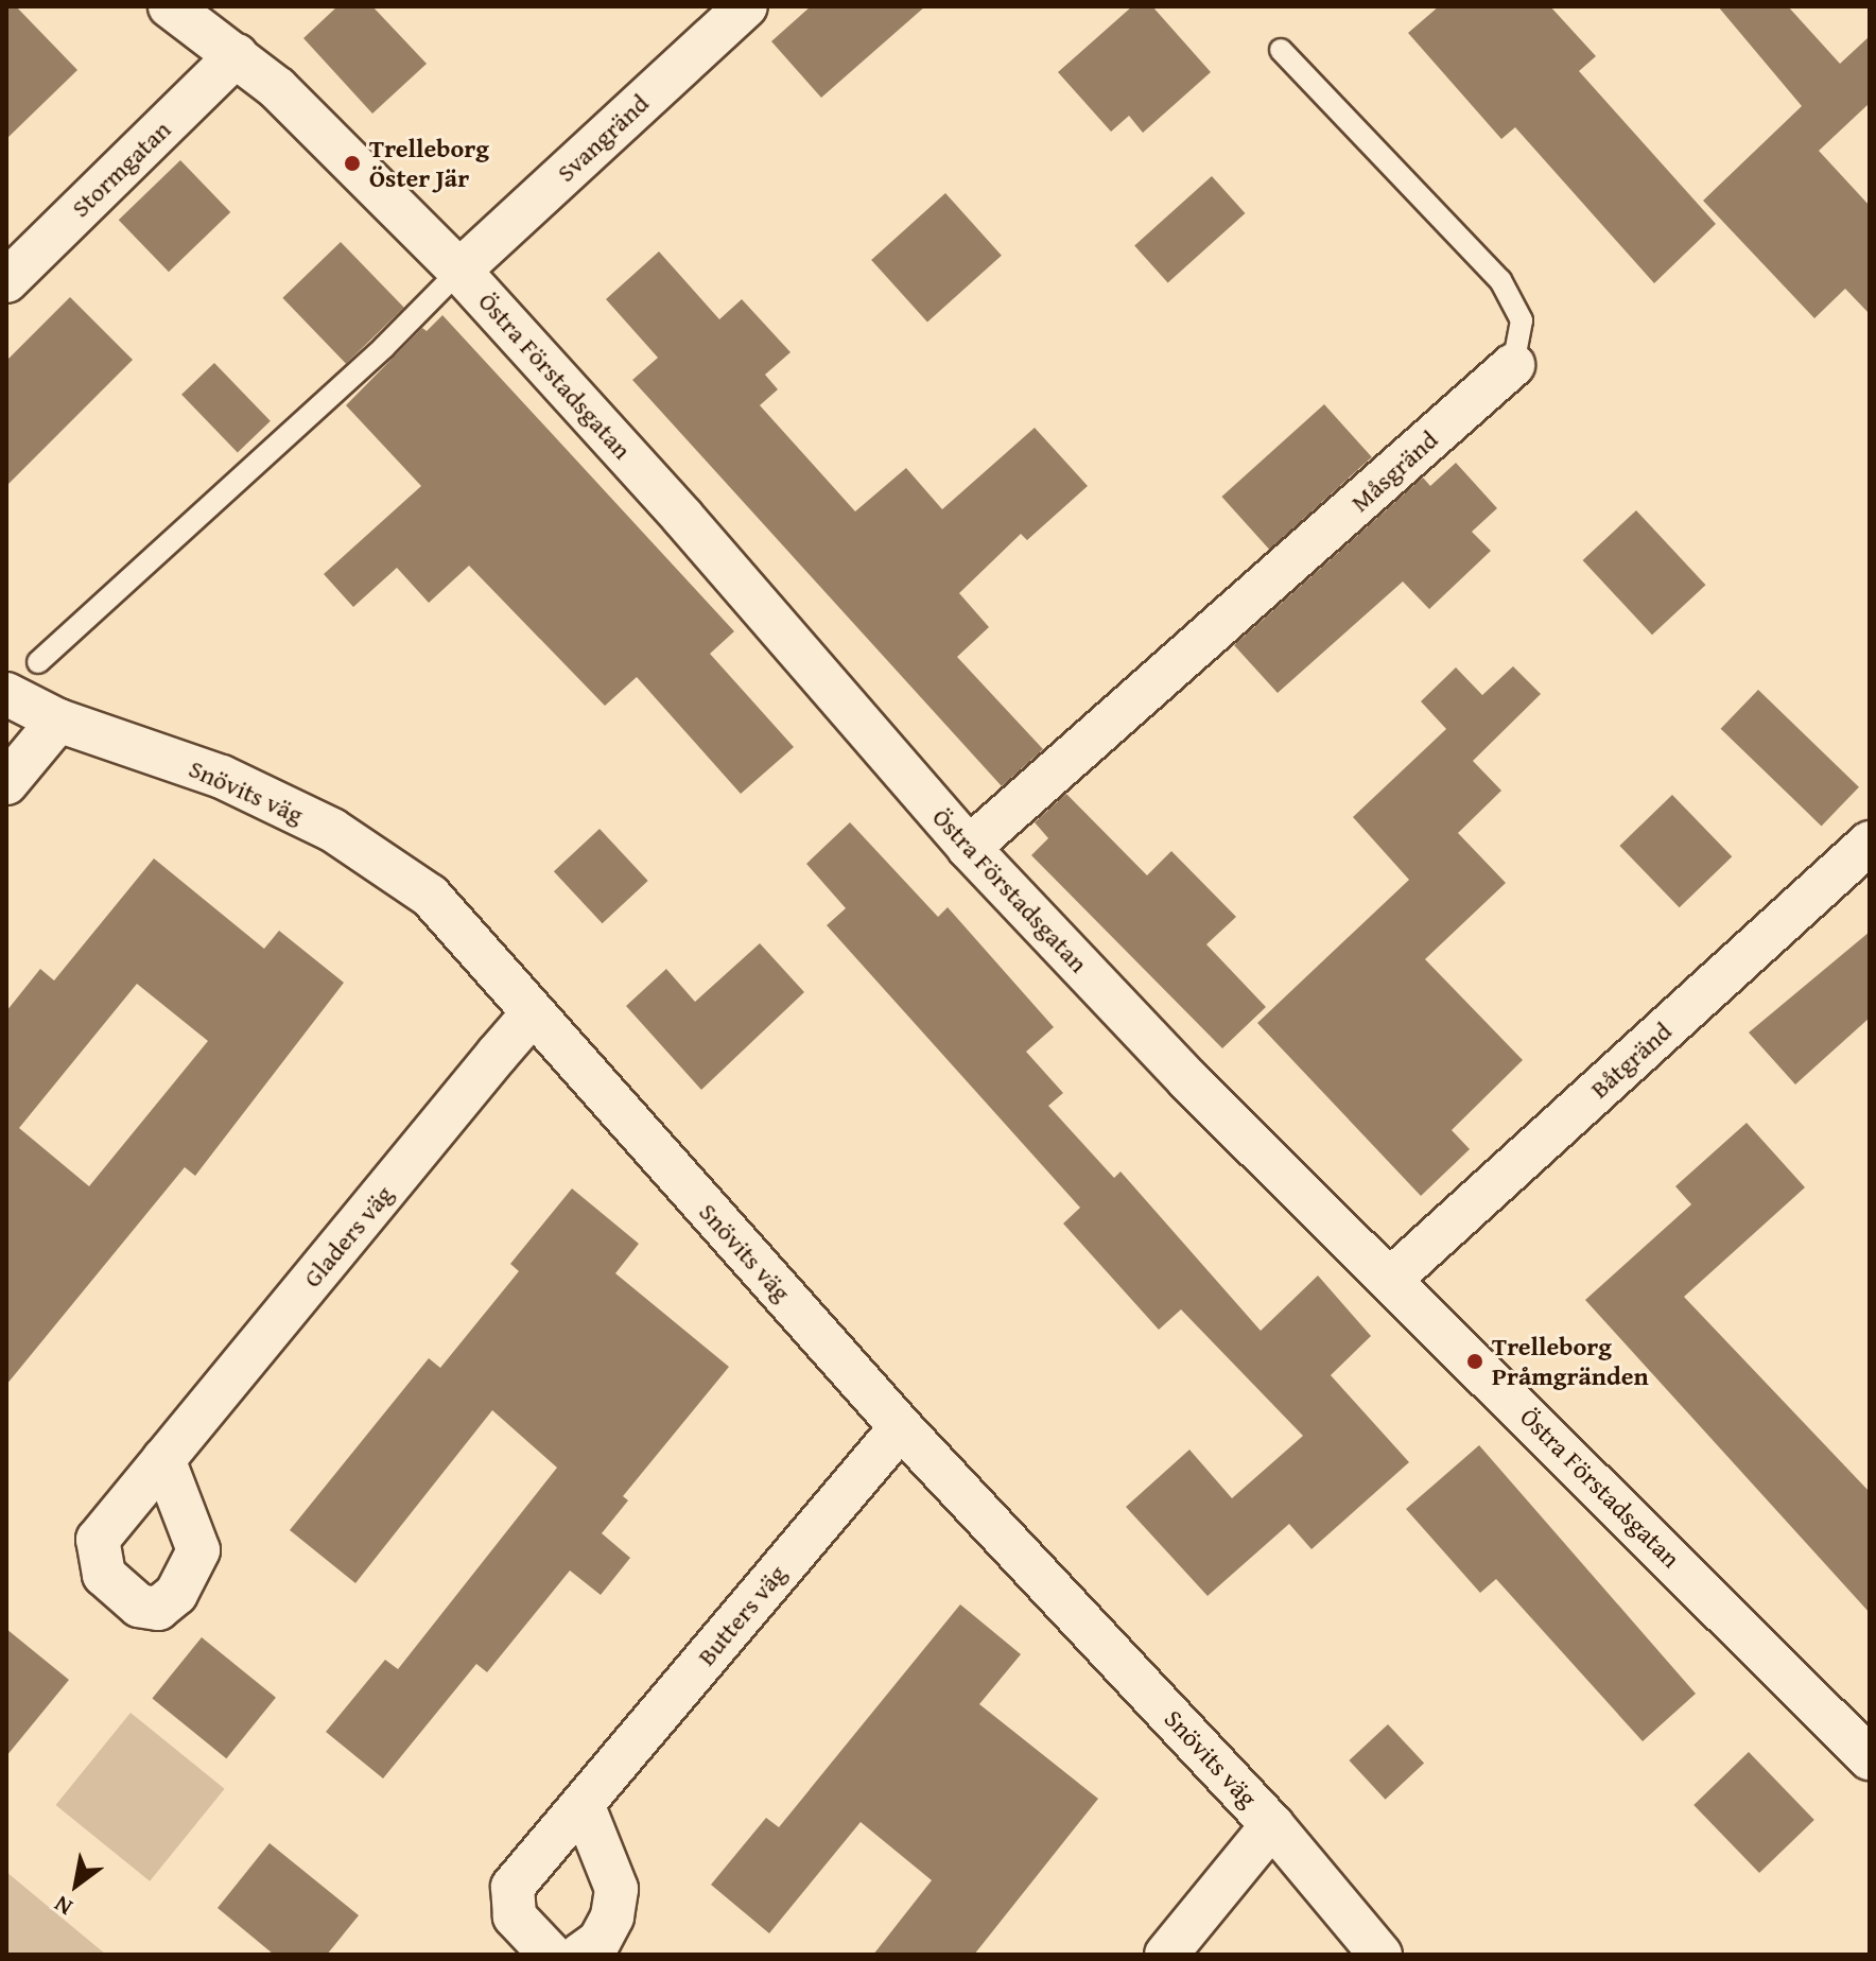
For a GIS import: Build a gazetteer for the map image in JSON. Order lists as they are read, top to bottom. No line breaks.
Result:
{"streets":{"street":["Svangränd","Stormgatan","Östra Förstadsgatan","Måsgränd","Snövits väg","Båtgränd","Gladers väg","Butters väg"]},"crossings":[["Svangränd","Östra Förstadsgatan"],["Stormgatan","Östra Förstadsgatan"],["Östra Förstadsgatan","Måsgränd"],["Östra Förstadsgatan","Båtgränd"],["Snövits väg","Gladers väg"],["Snövits väg","Butters väg"]],"places":["Trelleborg Öster Jär","Trelleborg Pråmgränden"],"north":"bottom left"}
